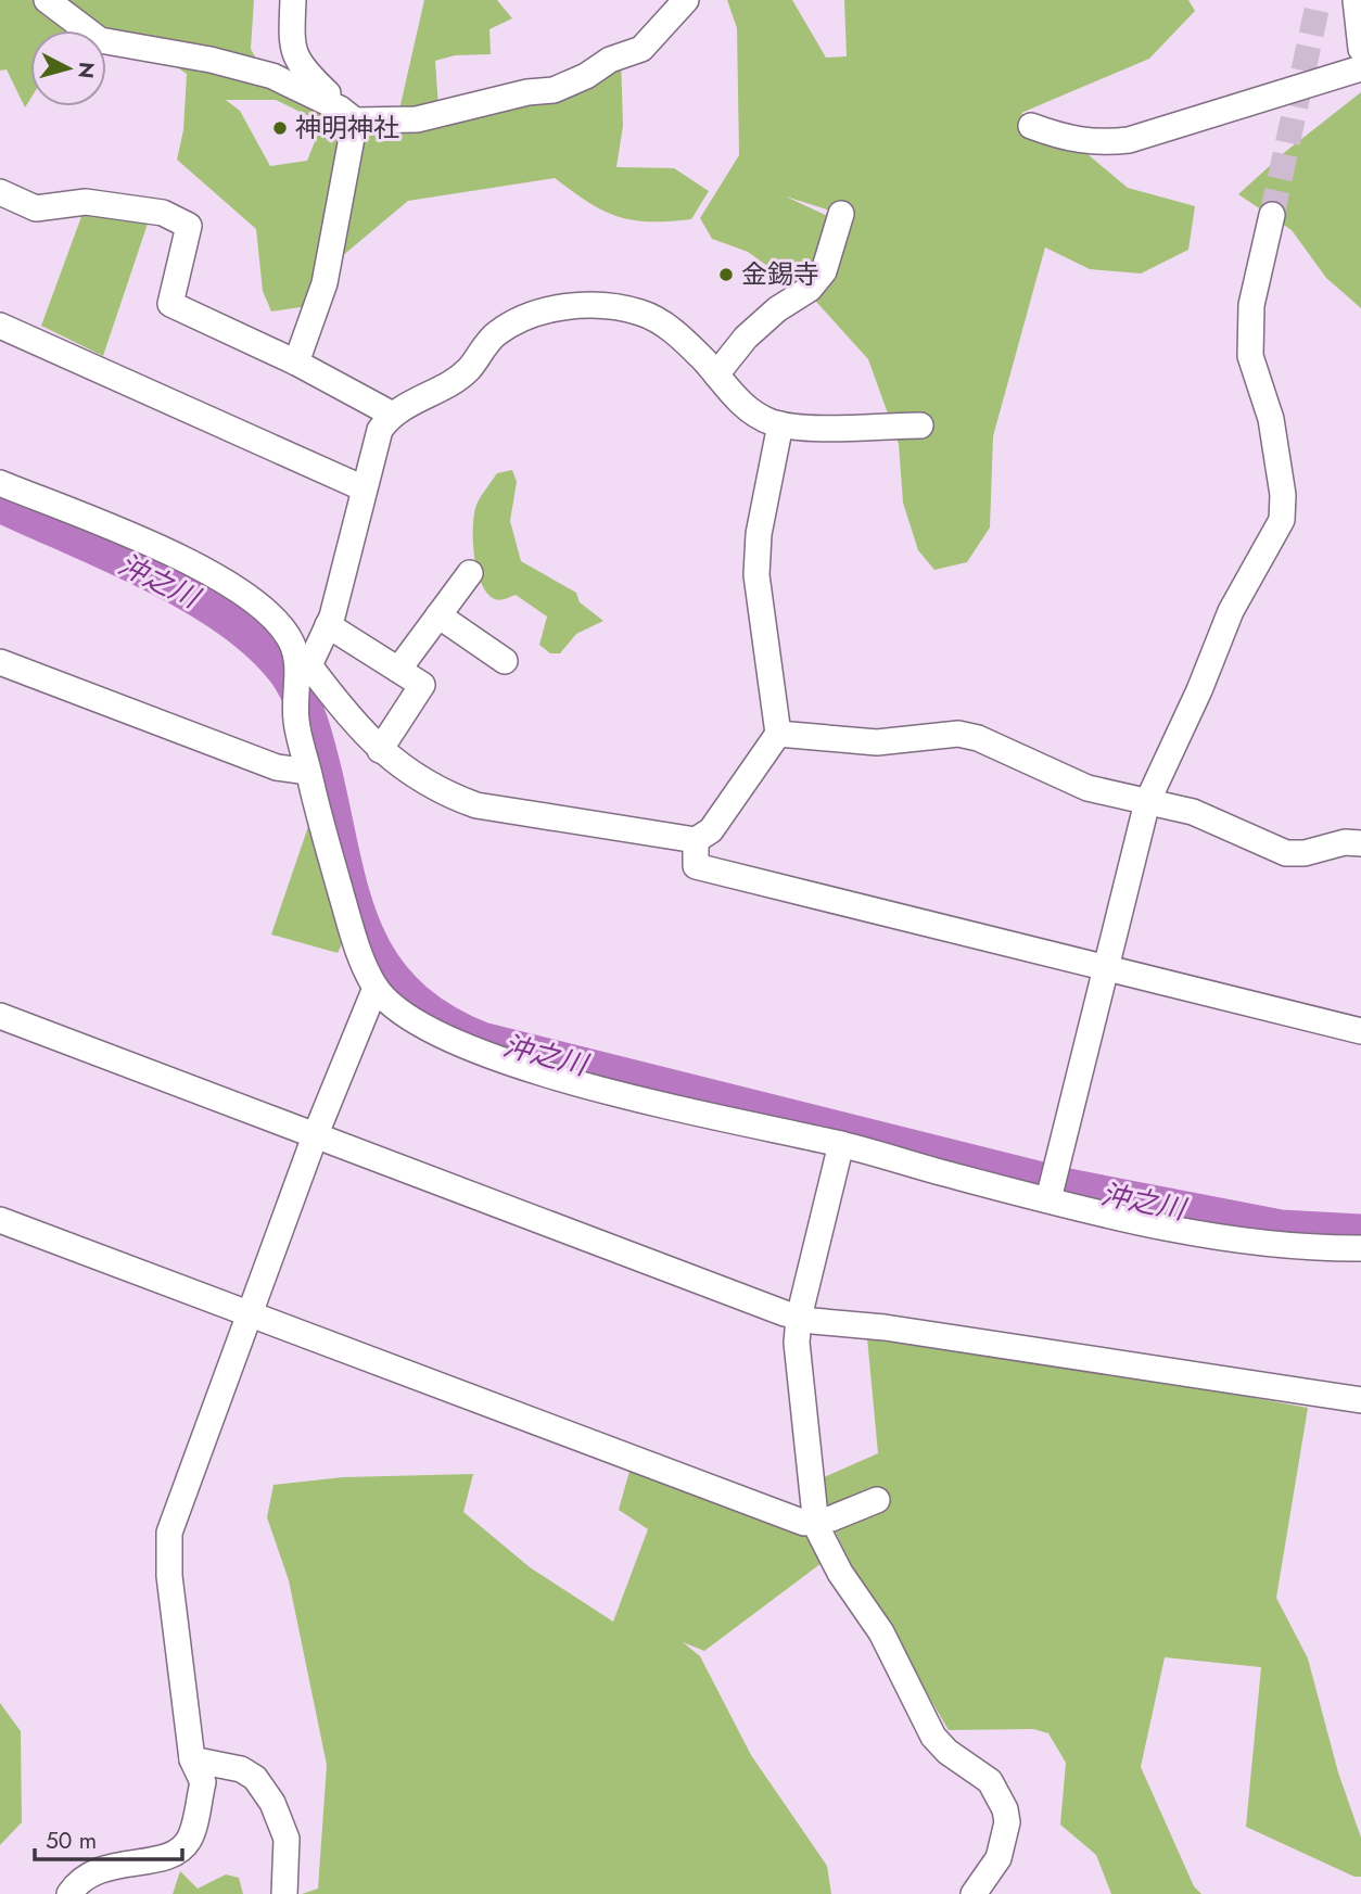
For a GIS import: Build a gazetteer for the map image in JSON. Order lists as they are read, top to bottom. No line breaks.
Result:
{"water":["沖之川"],"places":["神明神社","金錫寺"],"scale_bar":"50 m","north":"right"}
